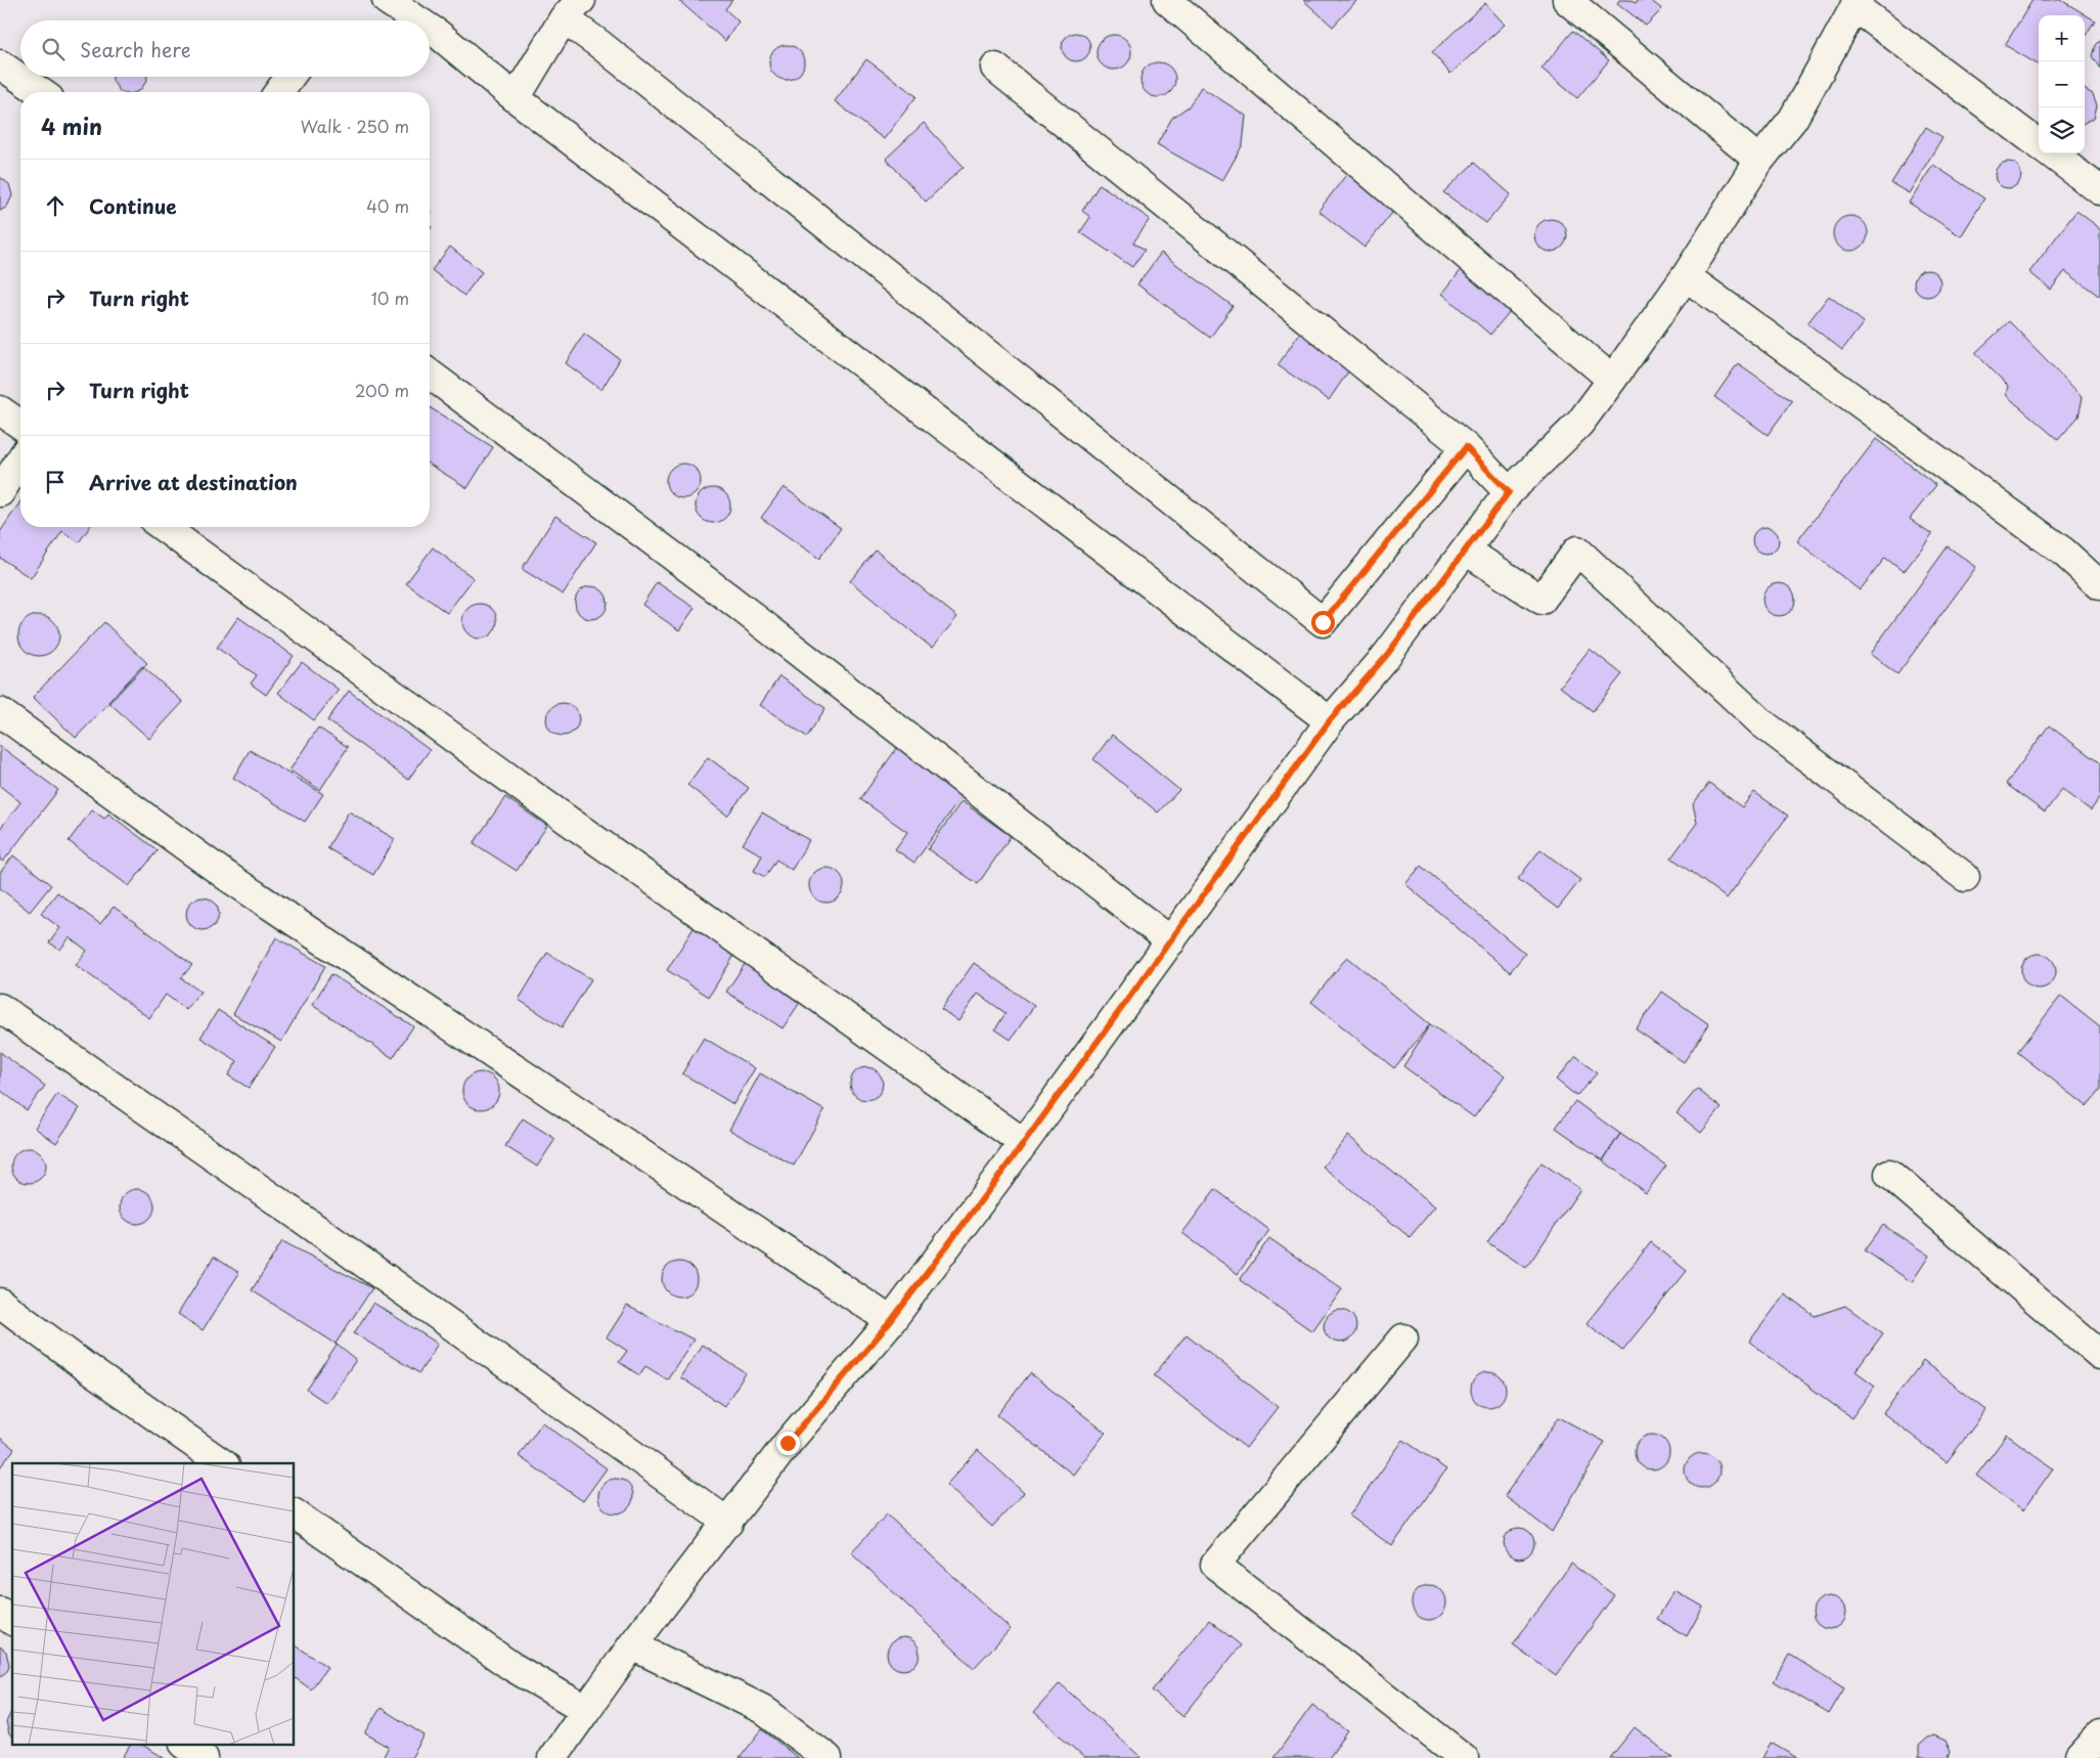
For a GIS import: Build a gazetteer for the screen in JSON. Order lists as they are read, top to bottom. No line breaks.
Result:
{"page":{"map_buttons":["+","−"],"search":"Search here","heading":["4 min","Walk · 250 m"],"list":[["Continue","40 m"],["Turn right","10 m"],["Turn right","200 m"],"Arrive at destination"]}}
